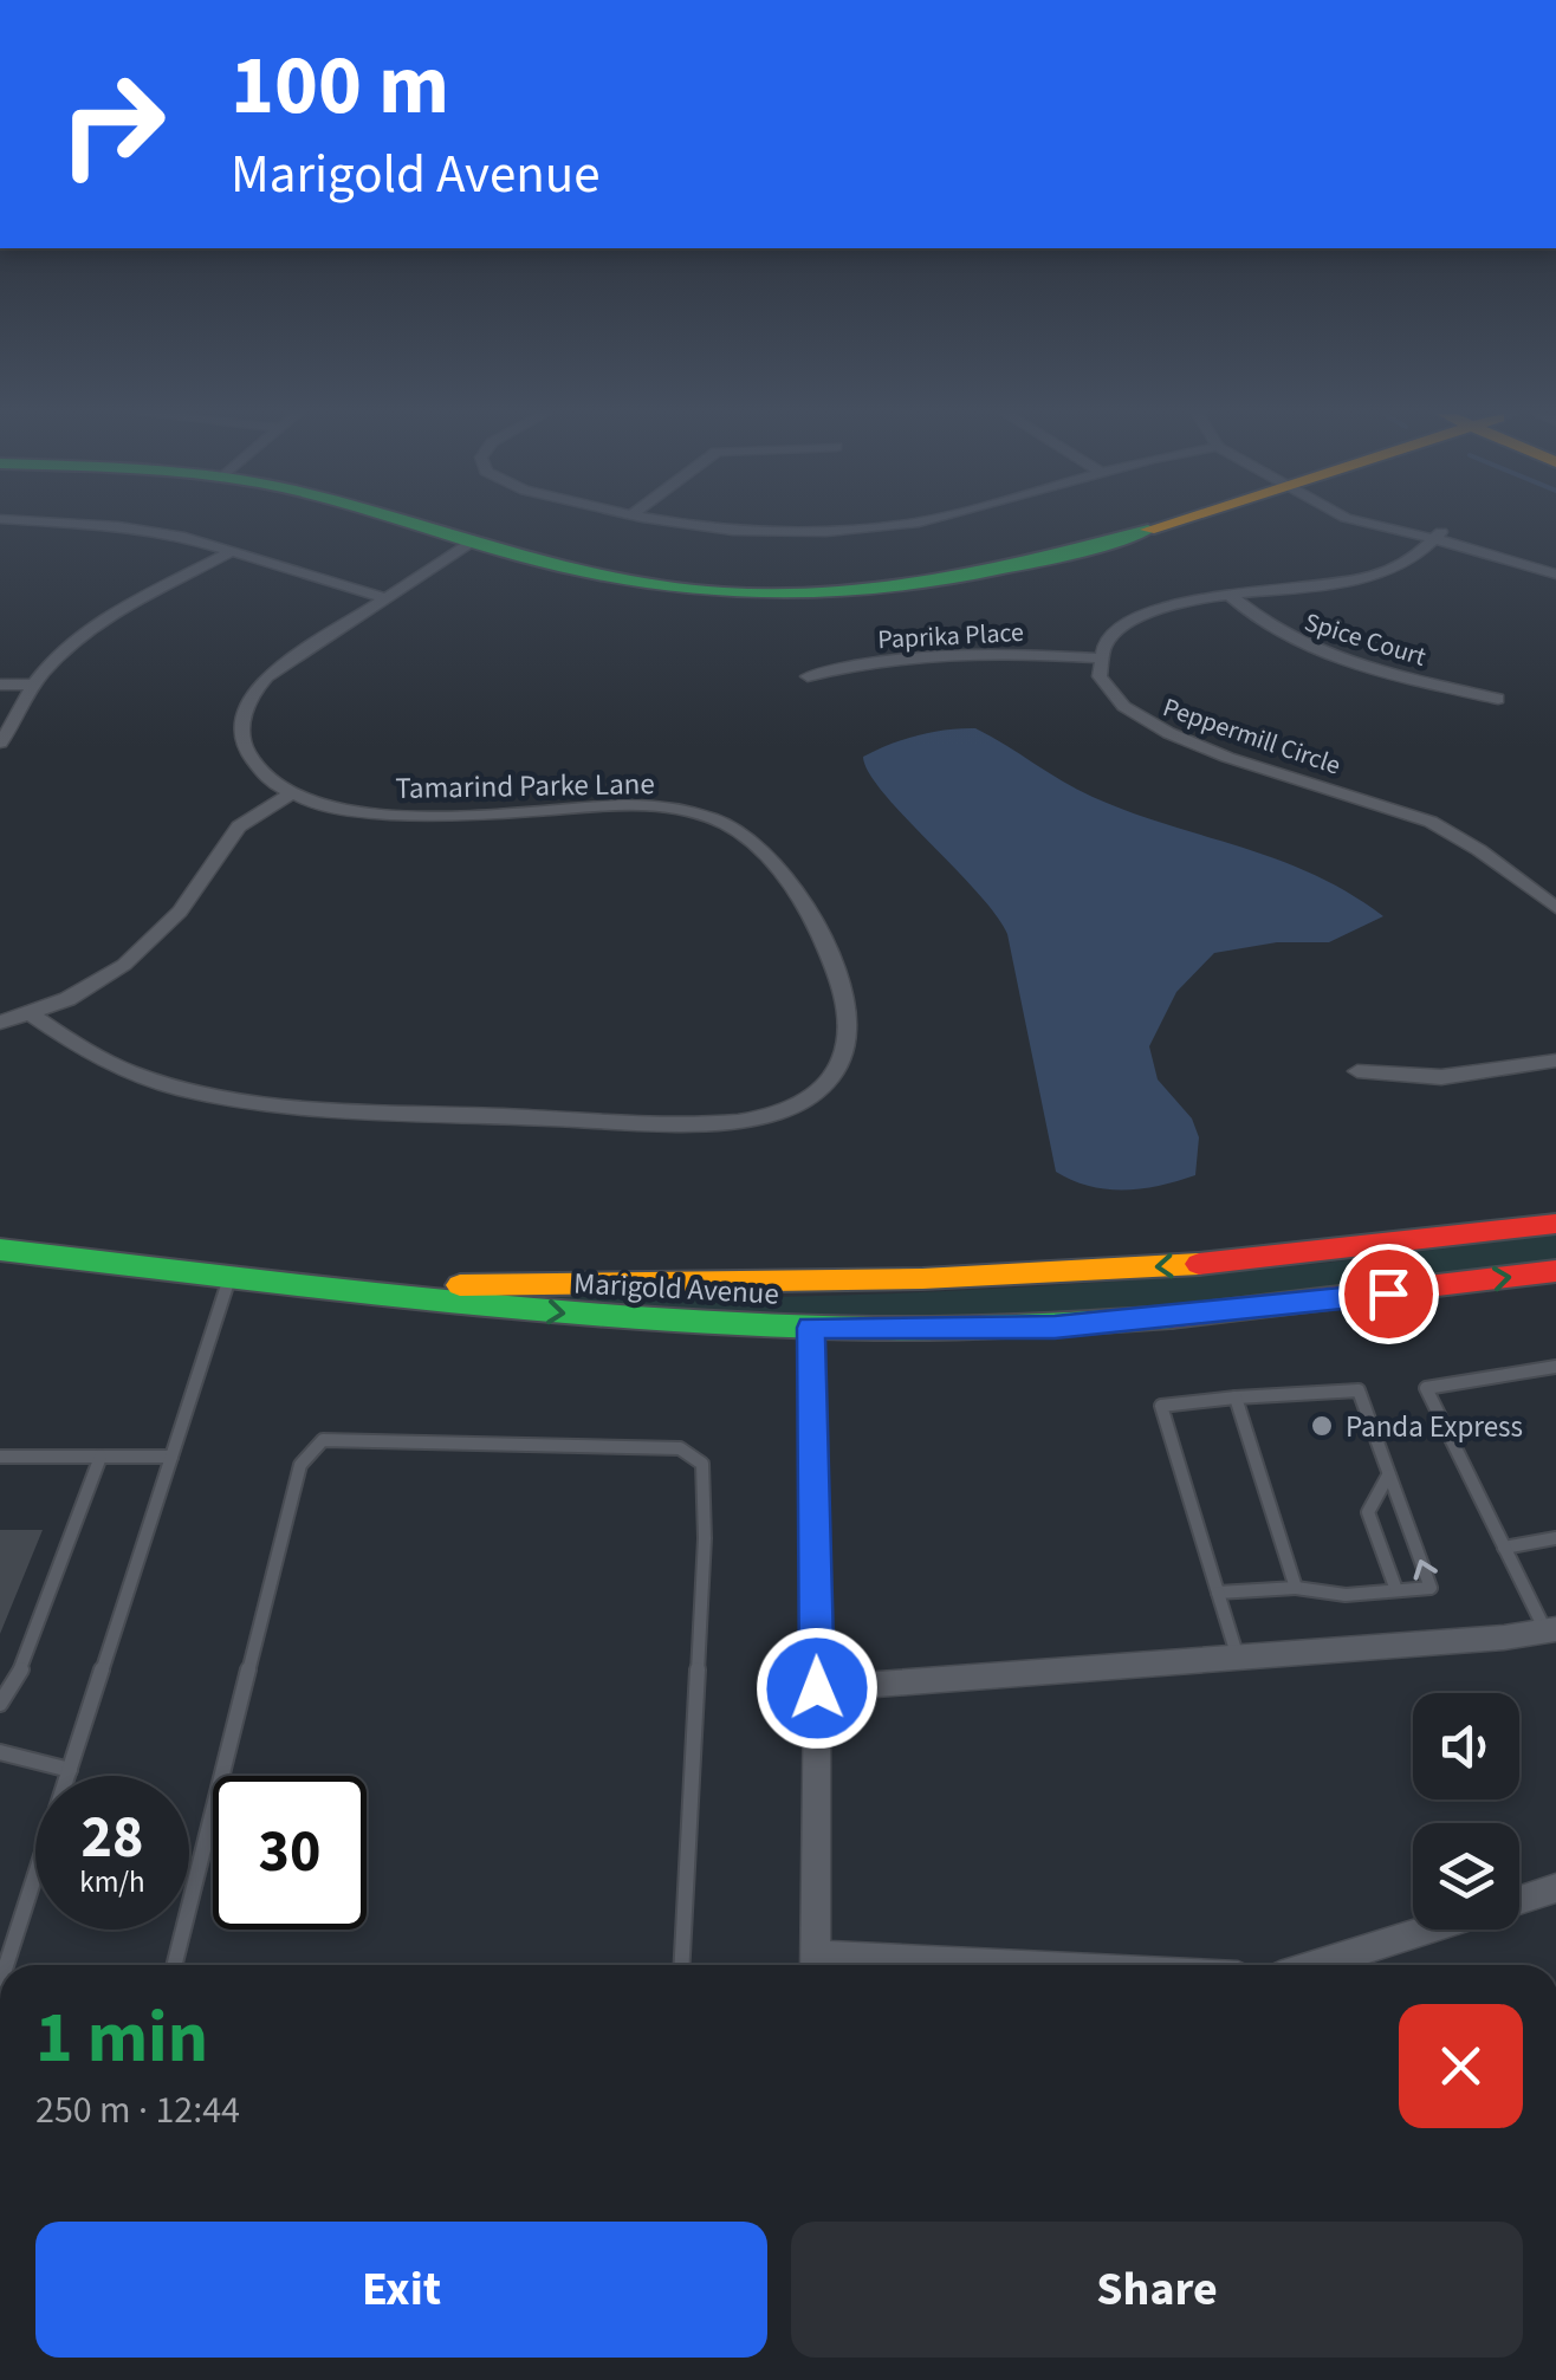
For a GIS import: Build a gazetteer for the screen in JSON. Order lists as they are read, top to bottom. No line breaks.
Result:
{"streets":{"main road":["Marigold Avenue"],"street":["Paprika Place","Spice Court","Peppermill Circle","Tamarind Parke Lane"]},"crossings":[["Paprika Place","Peppermill Circle"]],"places":["Panda Express"],"page":{"turn":["100 m","Marigold Avenue"],"speed":"28 km/h","limit":"30","heading":["1 min","250 m · 12:44"],"buttons":["Exit","Share"]}}
